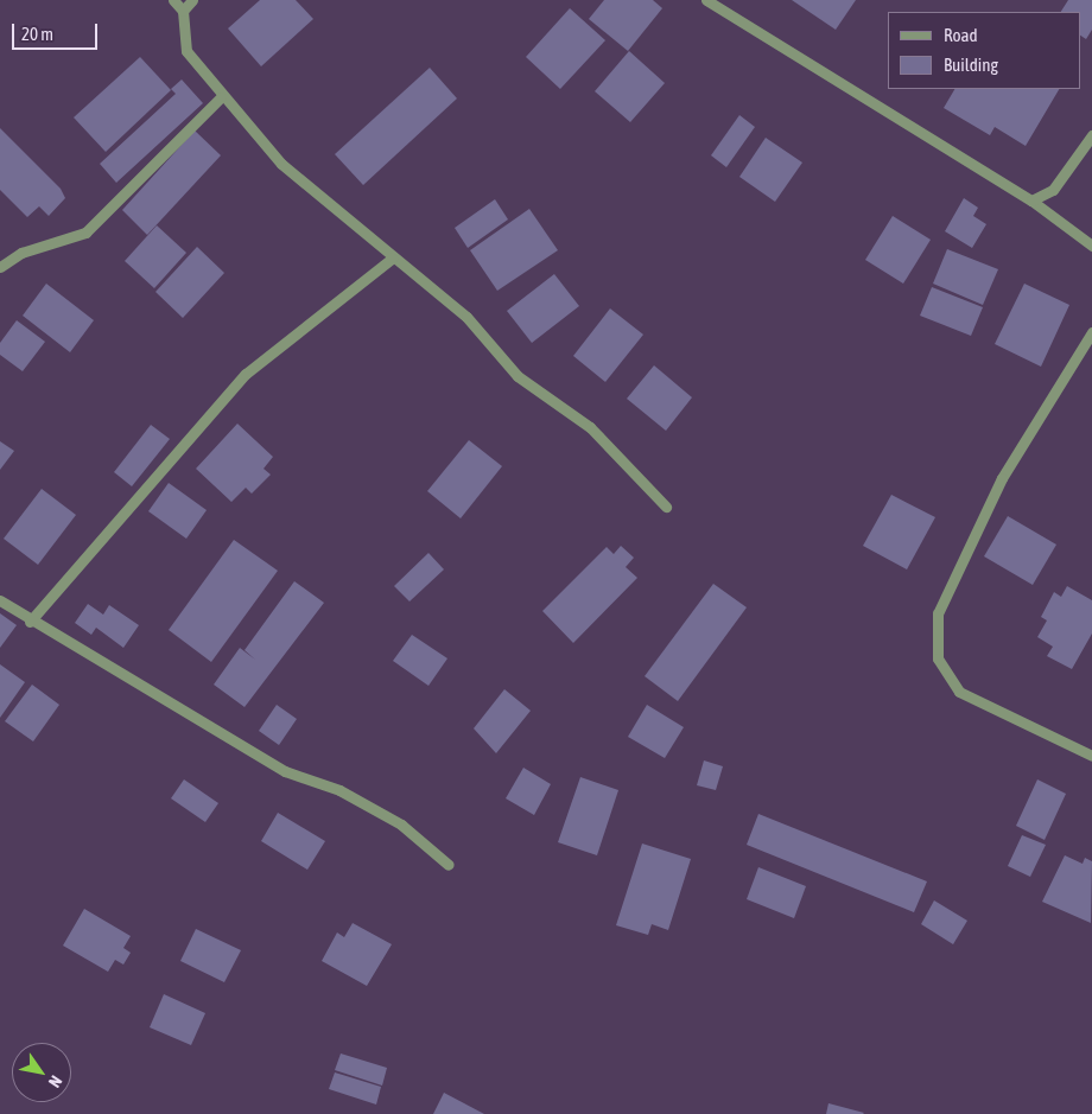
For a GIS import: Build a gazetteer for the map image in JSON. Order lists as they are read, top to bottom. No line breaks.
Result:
{"legend":["Road","Building"],"scale_bar":"20 m","north":"bottom right"}
